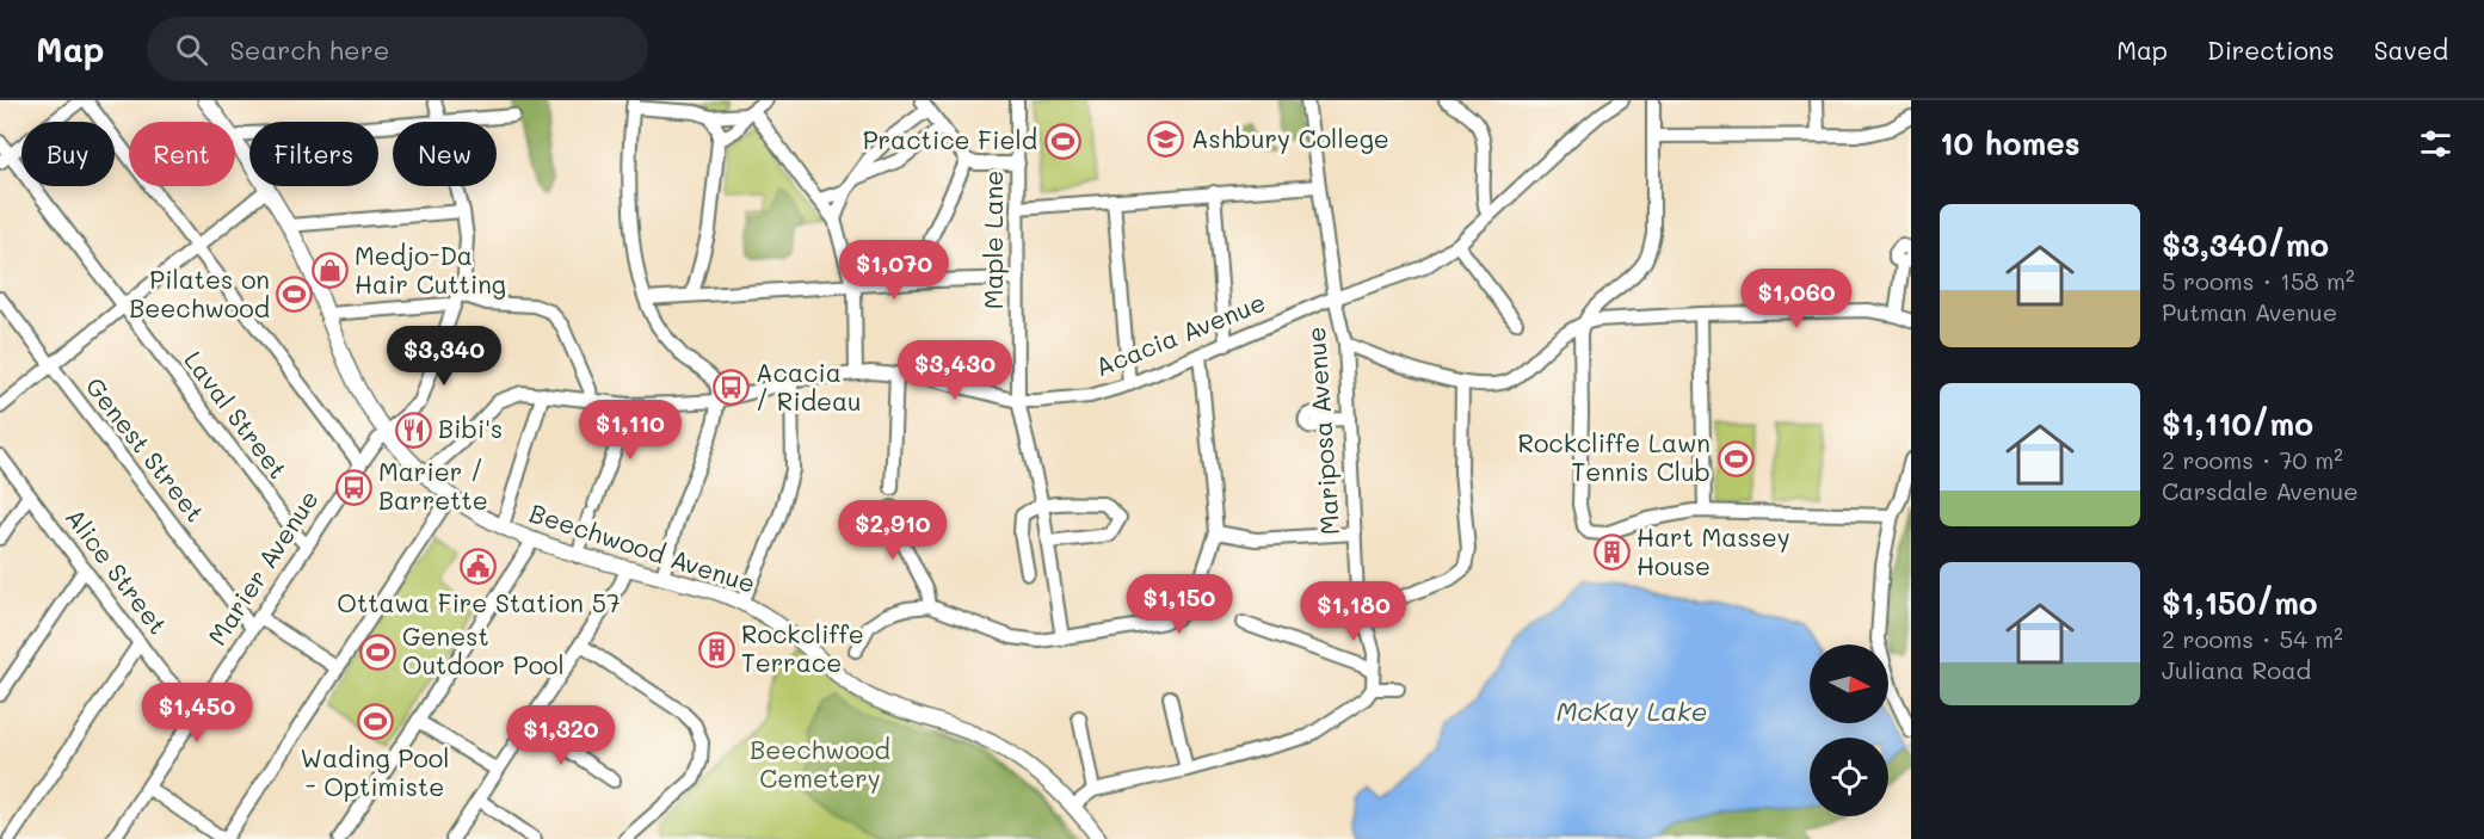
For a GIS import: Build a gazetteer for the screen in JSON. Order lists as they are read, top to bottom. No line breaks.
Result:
{"streets":{"main road":["Beechwood Avenue"],"street":["Maple Lane","Acacia Avenue","Laval Street","Mariposa Avenue","Genest Street","Marier Avenue","Alice Street"]},"crossings":[["Maple Lane","Acacia Avenue"],["Acacia Avenue","Mariposa Avenue"],["Acacia Avenue","Beechwood Avenue"],["Laval Street","Marier Avenue"],["Genest Street","Marier Avenue"],["Beechwood Avenue","Marier Avenue"],["Marier Avenue","Alice Street"]],"water":["McKay Lake"],"parks":["Beechwood Cemetery"],"places":{"school or university":["Ashbury College"],"sports":["Practice Field","Pilates on Beechwood","Rockcliffe Lawn Tennis Club","Genest Outdoor Pool","Wading Pool - Optimiste"],"shop":["Medjo-Da Hair Cutting"],"bus stop":["Acacia / Rideau","Marier / Barrette"],"restaurant":["Bibi's"],"building":["Hart Massey House","Rockcliffe Terrace"],"public building":["Ottawa Fire Station 57"]},"north":"right","page":{"header":"Map","search":"Search here","nav":["Map","Directions","Saved"],"heading":"10 homes","chip":["Buy","Rent","Filters","New"],"list":[{"name":"$3,340/mo","note":"5 rooms · 158 m² · Putman Avenue"},{"name":"$1,110/mo","note":"2 rooms · 70 m² · Carsdale Avenue"},{"name":"$1,150/mo","note":"2 rooms · 54 m² · Juliana Road"}],"price":["$1,070","$1,060","$3,340","$3,430","$1,110","$2,910","$1,150","$1,180","$1,450","$1,320"]}}
